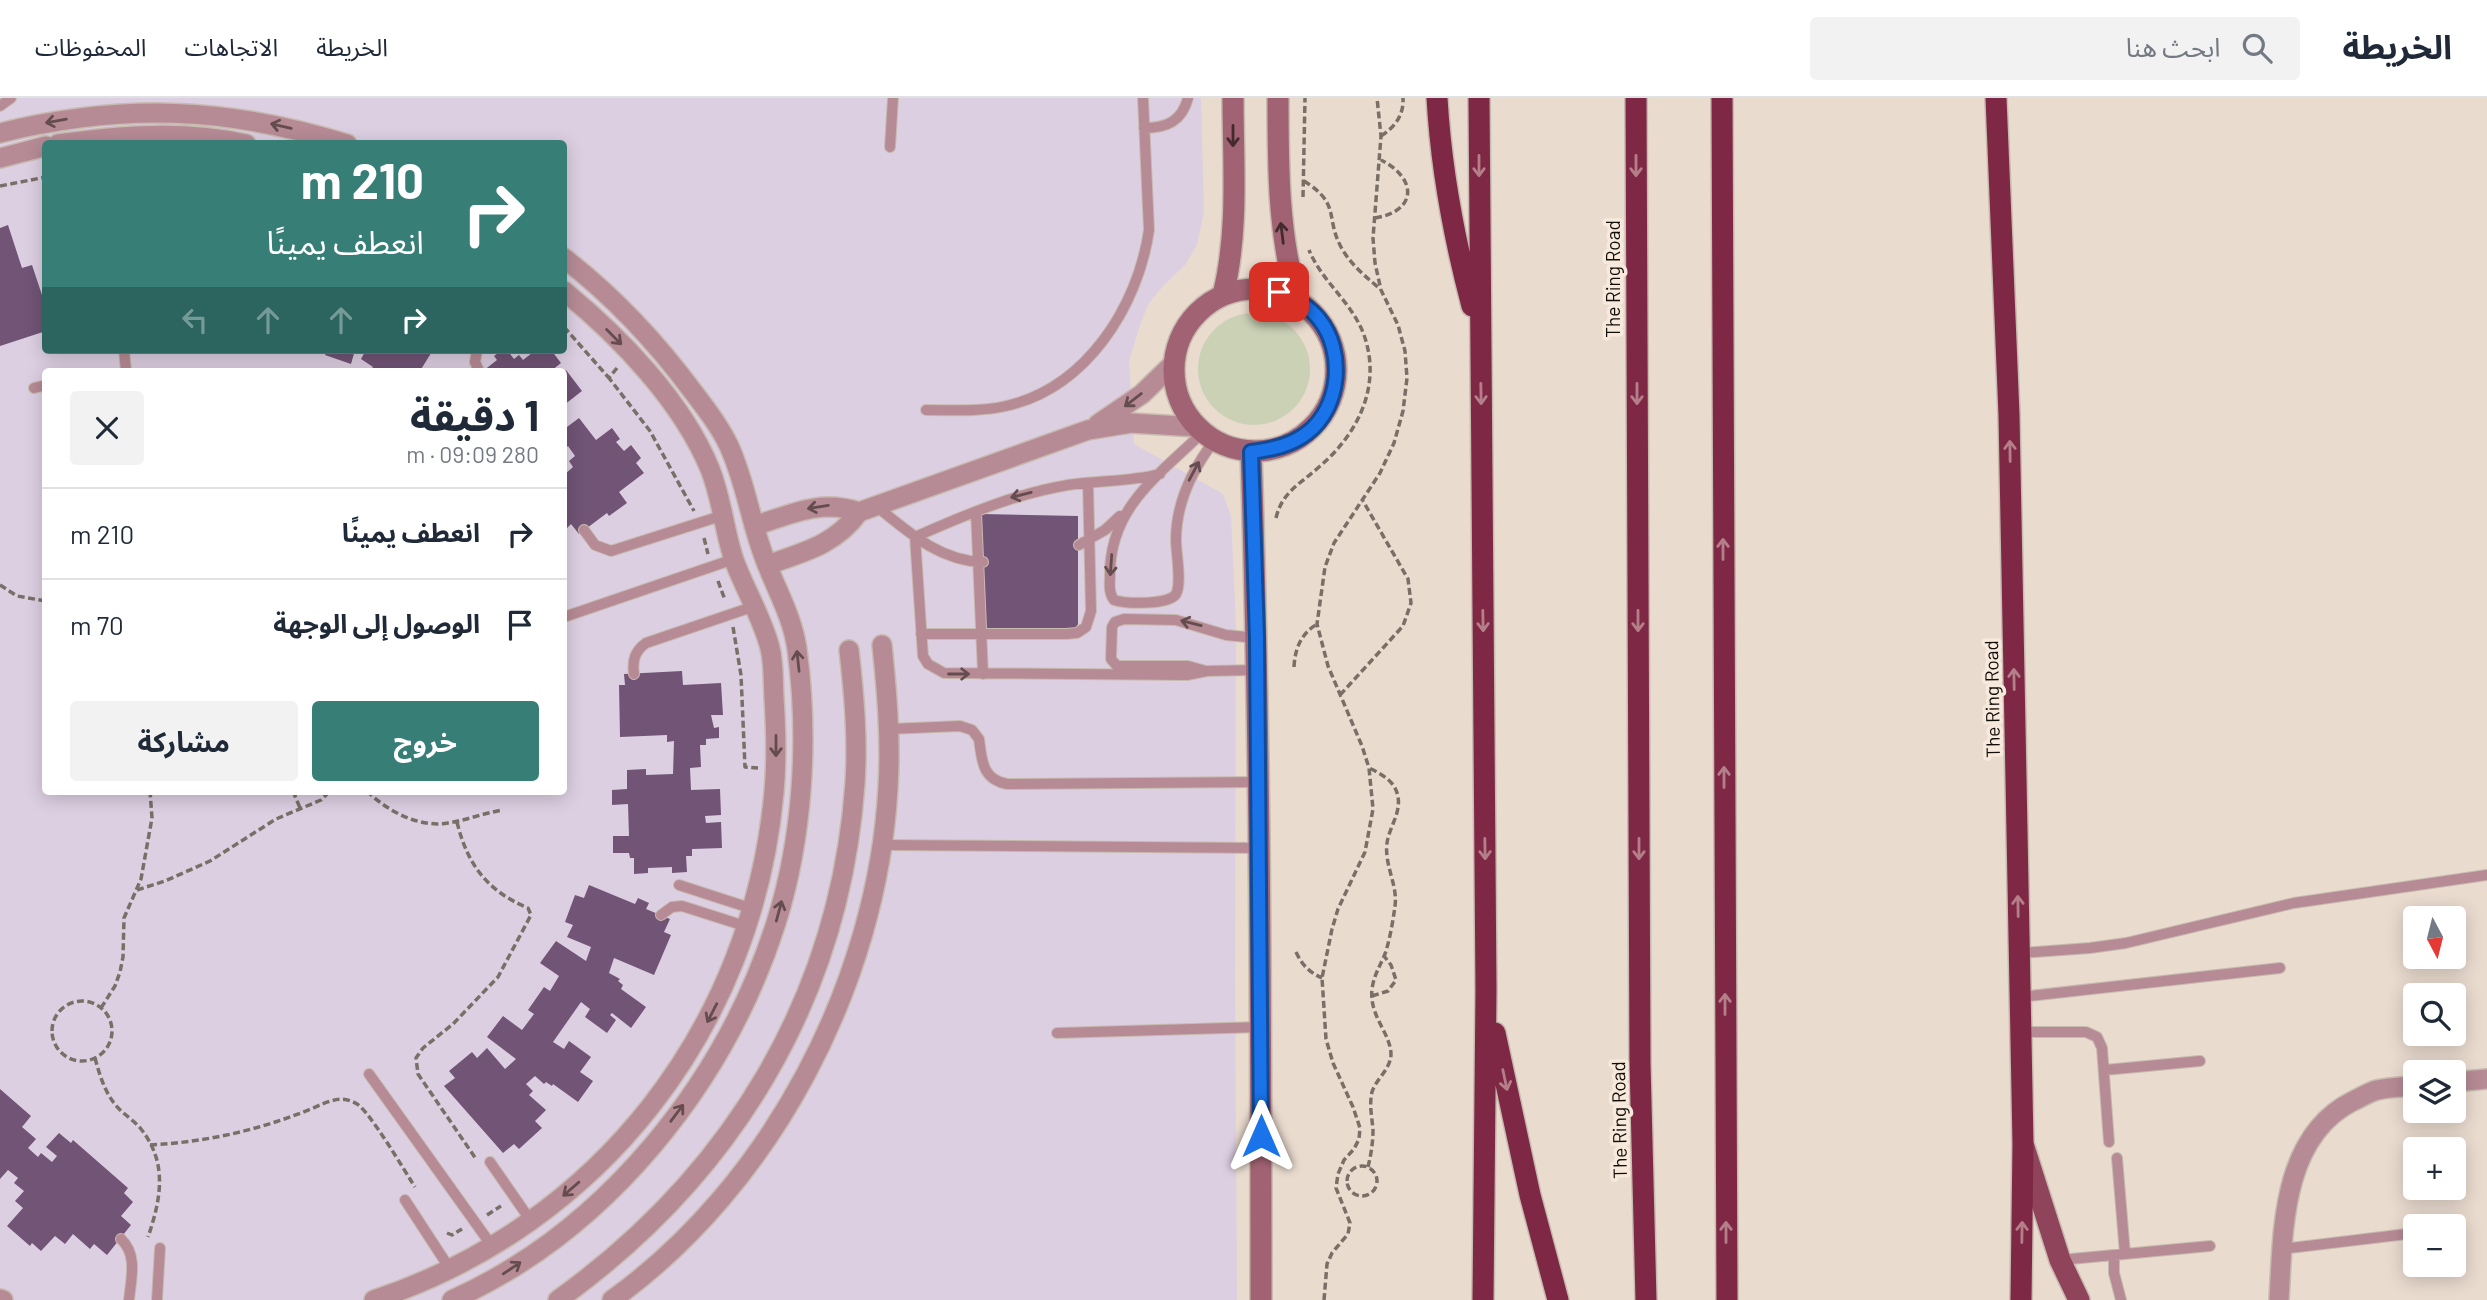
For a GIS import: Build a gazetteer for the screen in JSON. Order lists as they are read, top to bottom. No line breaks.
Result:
{"streets":{"highway":["The Ring Road"]},"north":"bottom","page":{"header":"الخريطة","search":"ابحث هنا","nav":["الخريطة","الاتجاهات","المحفوظات"],"turn":["210 m","انعطف يمينًا"],"heading":["1 دقيقة","280 m · 09:09"],"list":[{"name":"انعطف يمينًا","value":"210 m"},{"name":"الوصول إلى الوجهة","value":"70 m"}],"buttons":["خروج","مشاركة"],"map_buttons":["+","−"]}}
